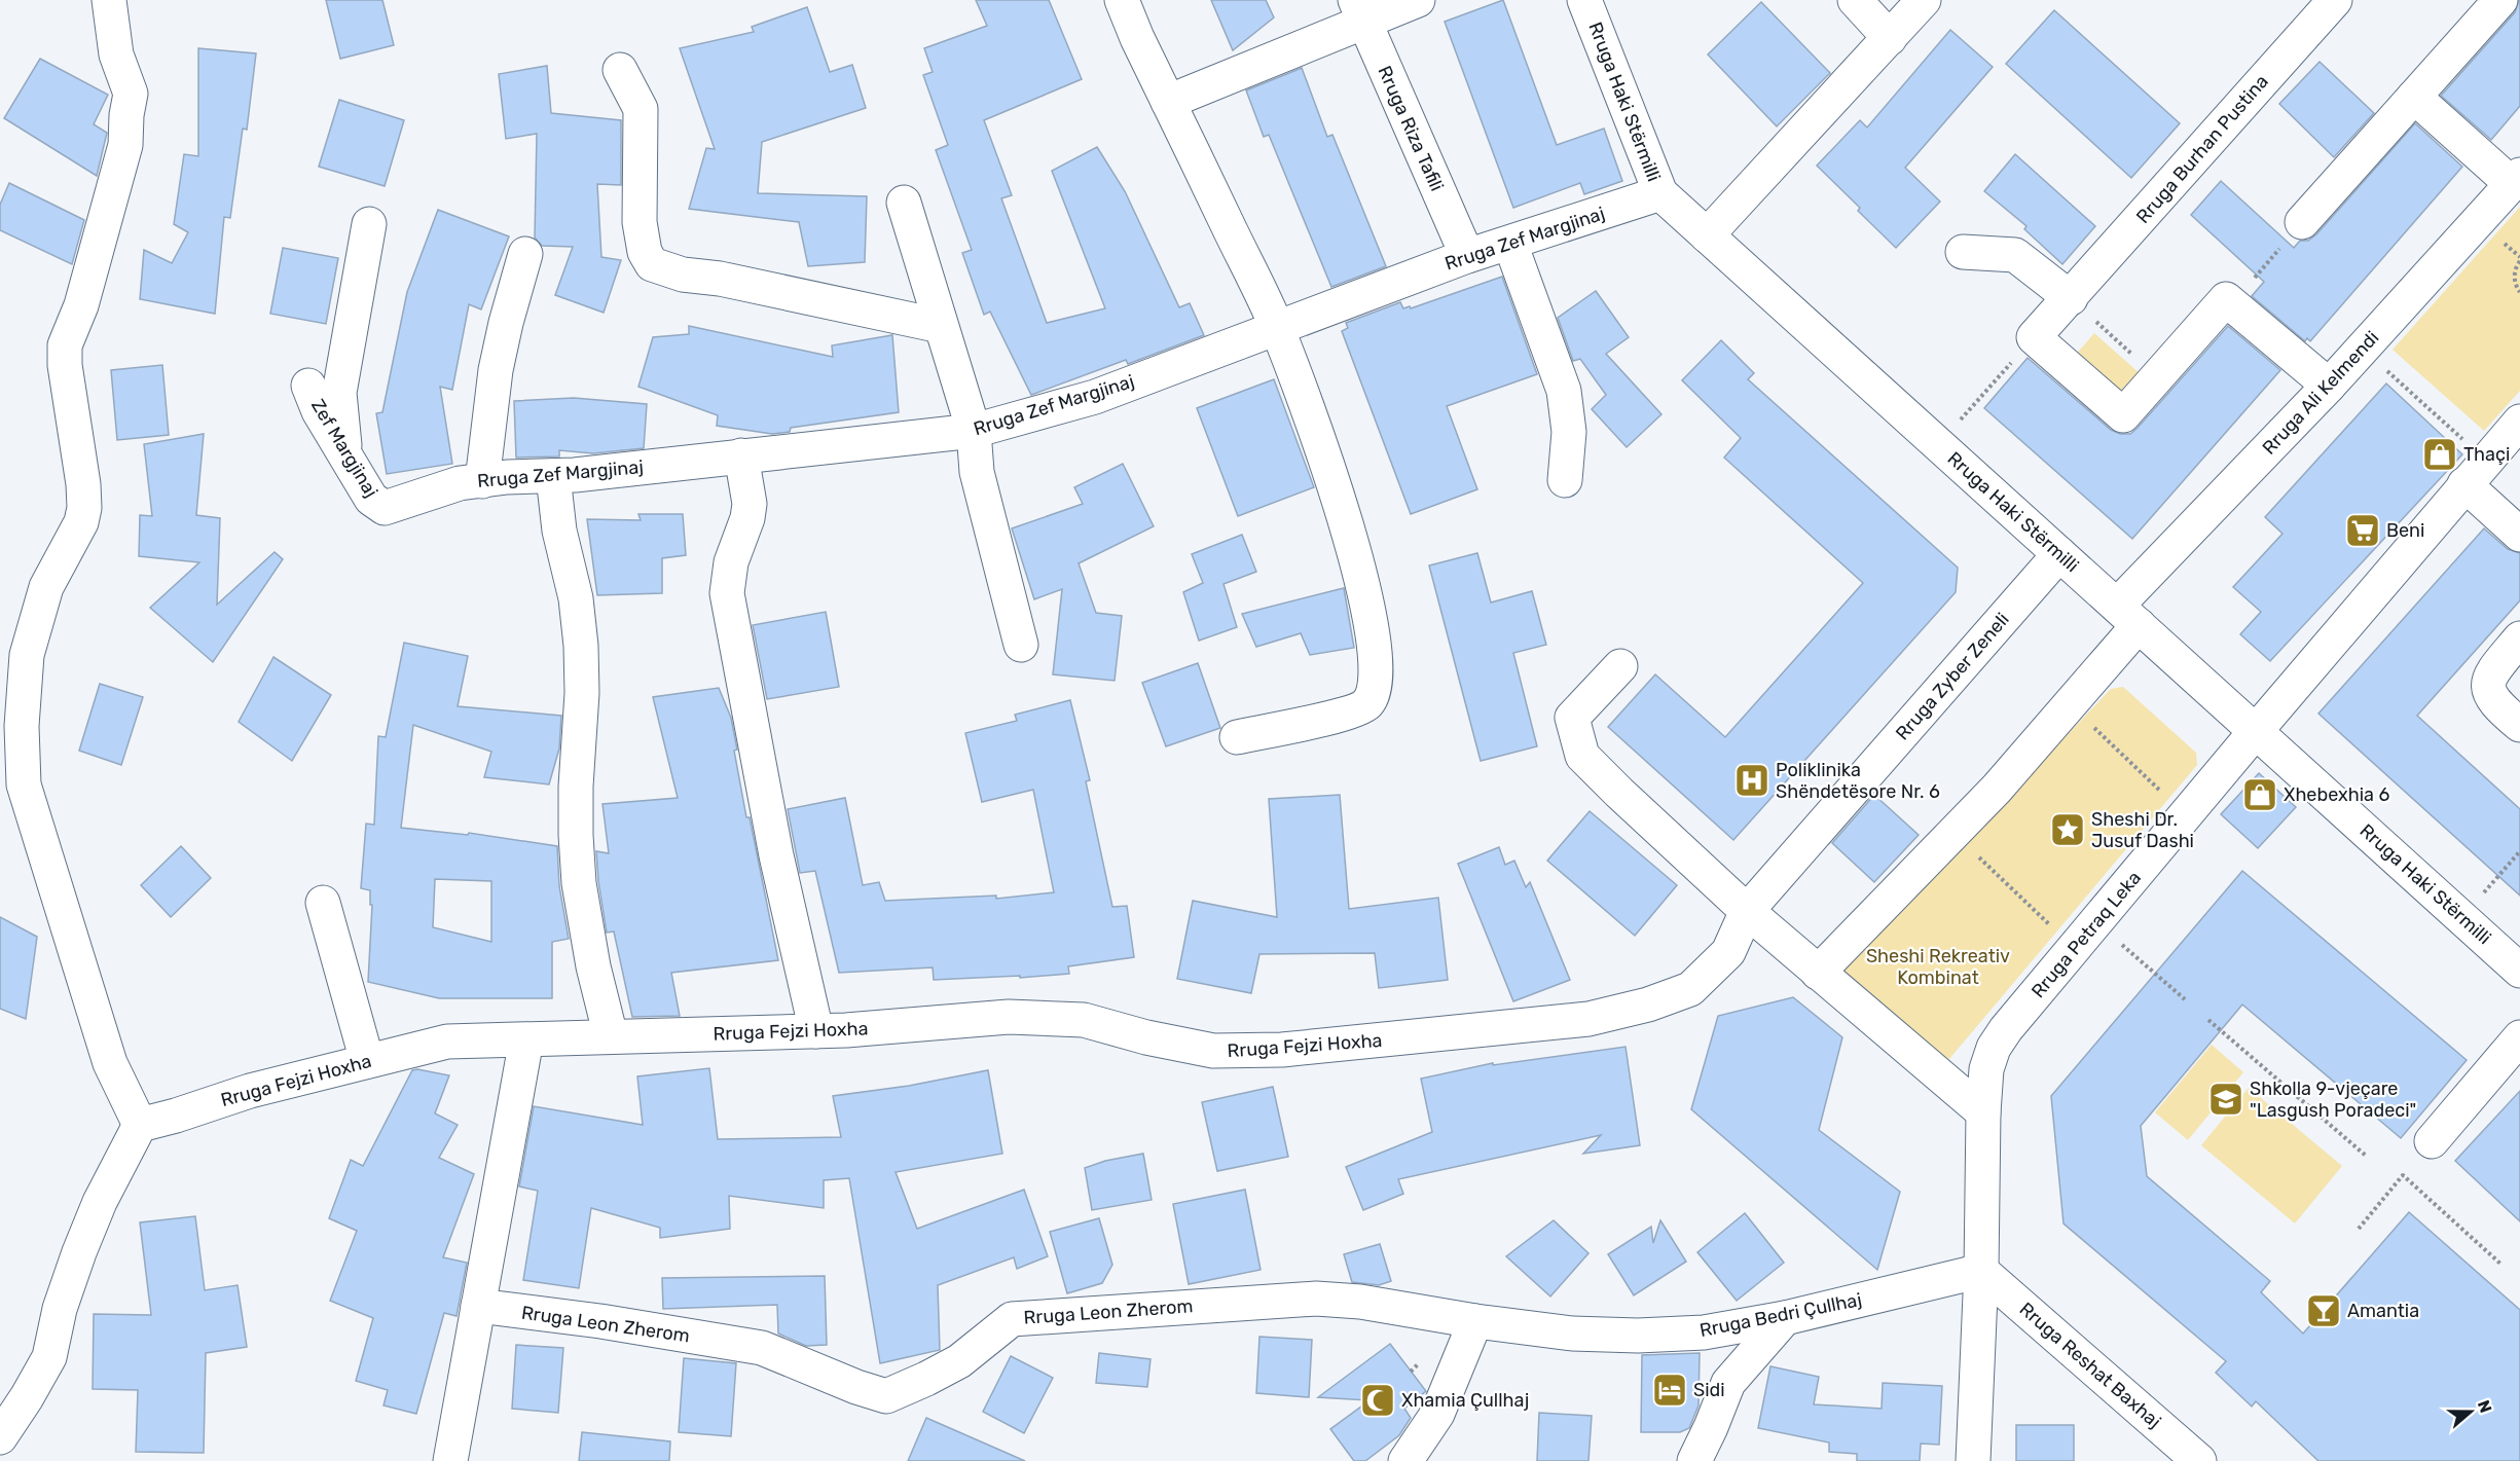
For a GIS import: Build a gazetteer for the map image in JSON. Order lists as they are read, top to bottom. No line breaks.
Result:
{"streets":{"street":["Rruga Haki Stërmilli","Rruga Riza Tafili","Rruga Burhan Pustina","Rruga Zef Margjinaj","Rruga Ali Kelmendi","Zef Margjinaj","Rruga Zyber Zeneli","Rruga Petraq Leka","Rruga Fejzi Hoxha","Rruga Leon Zherom","Rruga Bedri Çullhaj","Rruga Reshat Baxhaj"]},"crossings":[["Rruga Haki Stërmilli","Rruga Zef Margjinaj"],["Rruga Haki Stërmilli","Rruga Ali Kelmendi"],["Rruga Haki Stërmilli","Rruga Zyber Zeneli"],["Rruga Haki Stërmilli","Rruga Petraq Leka"],["Rruga Riza Tafili","Rruga Zef Margjinaj"],["Rruga Zef Margjinaj","Zef Margjinaj"],["Rruga Zyber Zeneli","Rruga Fejzi Hoxha"],["Rruga Petraq Leka","Rruga Bedri Çullhaj"],["Rruga Petraq Leka","Rruga Reshat Baxhaj"],["Rruga Leon Zherom","Rruga Bedri Çullhaj"],["Rruga Bedri Çullhaj","Rruga Reshat Baxhaj"]],"parks":["Sheshi Rekreativ Kombinat"],"places":{"shop":["Thaçi","Xhebexhia 6"],"supermarket":["Beni"],"hospital":["Poliklinika Shëndetësore Nr. 6"],"place":["Sheshi Dr. Jusuf Dashi"],"school or university":["Shkolla 9-vjeçare \"Lasgush Poradeci\""],"bar":["Amantia"],"hotel":["Sidi"],"mosque":["Xhamia Çullhaj"]},"north":"right"}
